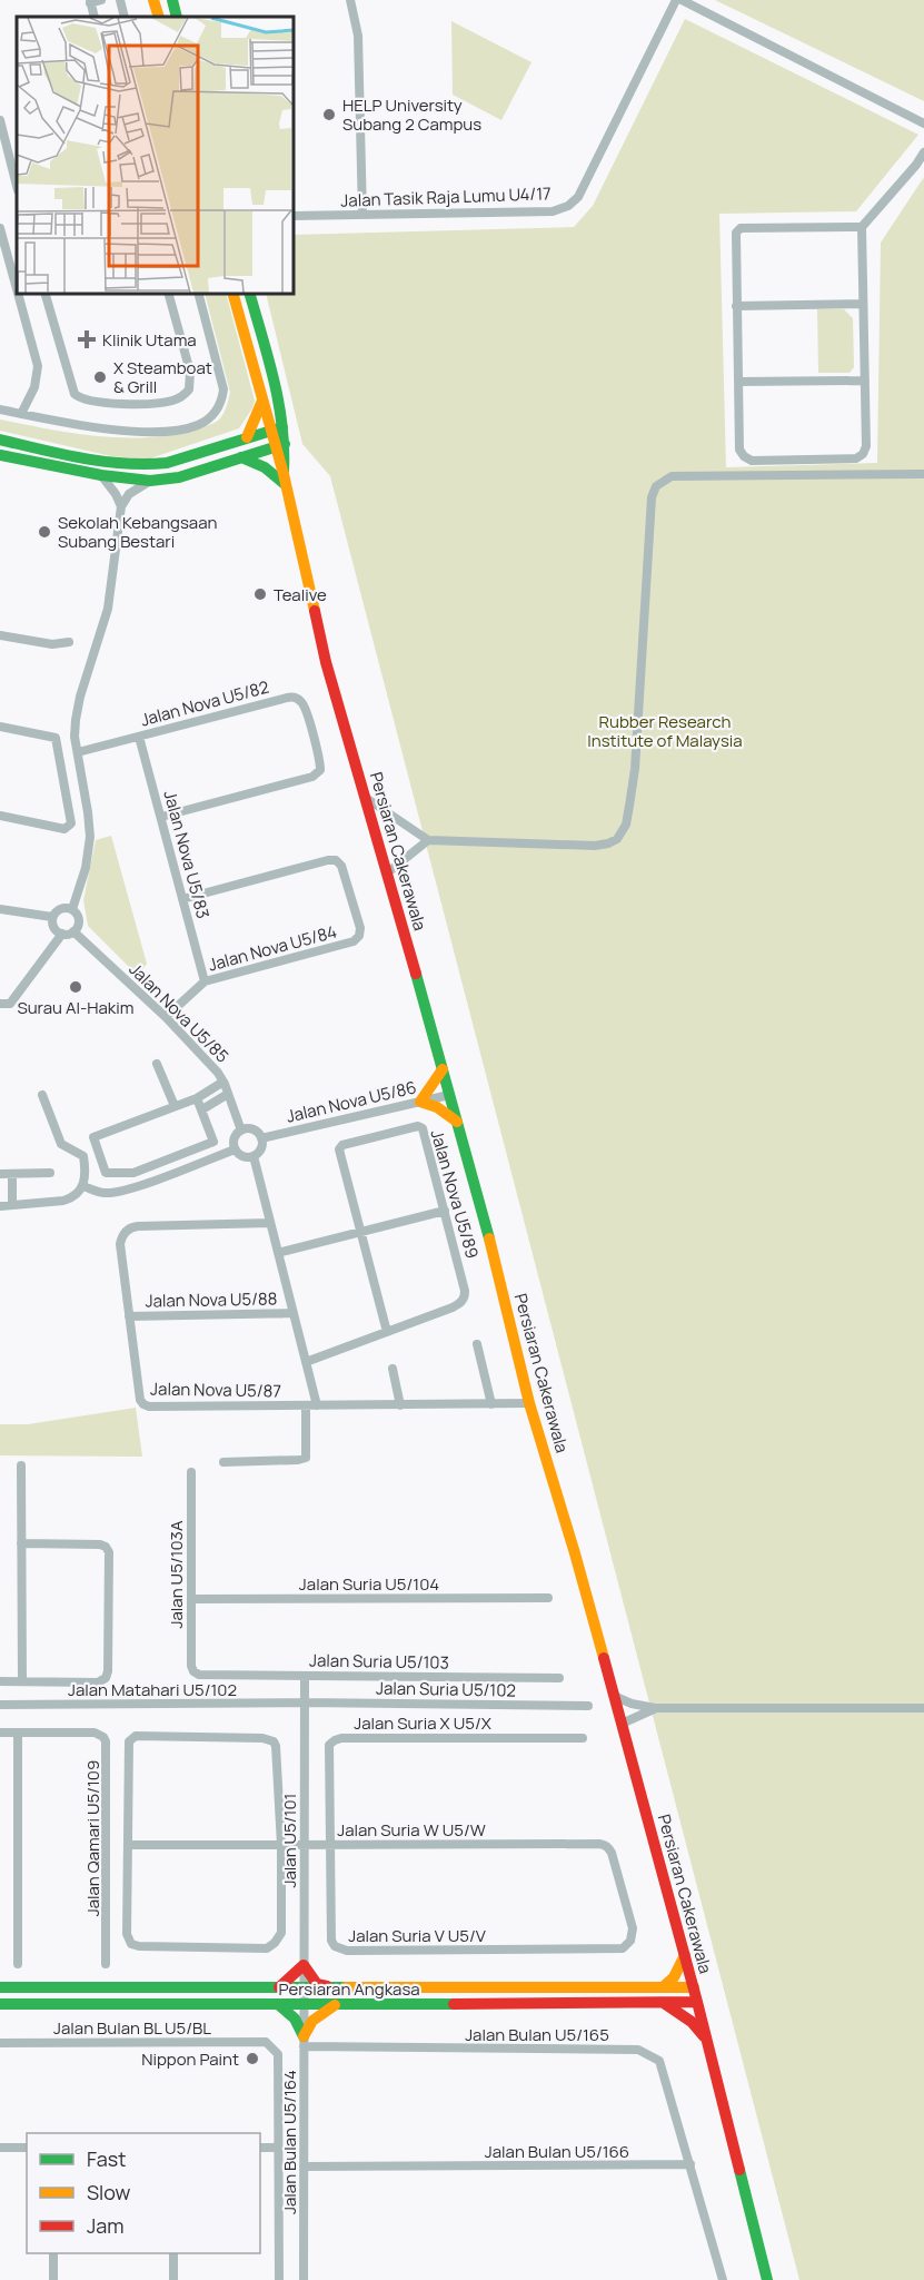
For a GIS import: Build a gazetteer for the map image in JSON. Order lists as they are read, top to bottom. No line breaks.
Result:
{"streets":{"street":["Jalan Tasik Raja Lumu U4/17","Jalan Nova U5/82","Persiaran Cakerawala","Jalan Nova U5/83","Jalan Nova U5/84","Jalan Nova U5/85","Jalan Nova U5/86","Jalan Nova U5/89","Jalan Nova U5/88","Jalan Nova U5/87","Jalan U5/103A","Jalan Suria U5/104","Jalan Suria U5/103","Jalan Matahari U5/102","Jalan Suria U5/102","Jalan Suria X U5/X","Jalan Suria W U5/W","Jalan Qamari U5/109","Jalan U5/101","Jalan Suria V U5/V","Persiaran Angkasa","Jalan Bulan BL U5/BL","Jalan Bulan U5/165","Jalan Bulan U5/164","Jalan Bulan U5/166"]},"crossings":[["Jalan Nova U5/82","Jalan Nova U5/83"],["Persiaran Cakerawala","Jalan Nova U5/86"],["Persiaran Cakerawala","Jalan Nova U5/87"],["Persiaran Cakerawala","Persiaran Angkasa"],["Jalan Nova U5/83","Jalan Nova U5/84"],["Jalan Nova U5/84","Jalan Nova U5/85"],["Jalan Nova U5/85","Jalan Nova U5/86"],["Jalan Nova U5/88","Jalan Nova U5/87"],["Jalan U5/103A","Jalan Suria U5/104"],["Jalan U5/103A","Jalan Suria U5/103"],["Jalan Suria U5/103","Jalan U5/101"],["Jalan Matahari U5/102","Jalan Suria U5/102"],["Jalan Matahari U5/102","Jalan U5/101"],["Jalan Suria U5/102","Jalan U5/101"],["Jalan Suria X U5/X","Jalan Suria V U5/V"],["Jalan Suria W U5/W","Jalan U5/101"],["Jalan Suria W U5/W","Jalan Suria V U5/V"],["Jalan U5/101","Persiaran Angkasa"],["Jalan U5/101","Jalan Bulan U5/164"],["Persiaran Angkasa","Jalan Bulan U5/164"],["Jalan Bulan U5/165","Jalan Bulan U5/164"],["Jalan Bulan U5/165","Jalan Bulan U5/166"],["Jalan Bulan U5/164","Jalan Bulan U5/166"]],"parks":["Rubber Research Institute of Malaysia"],"places":{"other":["HELP University Subang 2 Campus","X Steamboat & Grill","Sekolah Kebangsaan Subang Bestari","Tealive","Surau Al-Hakim","Nippon Paint"],"health":["Klinik Utama"]},"legend":["Fast","Slow","Jam"]}
